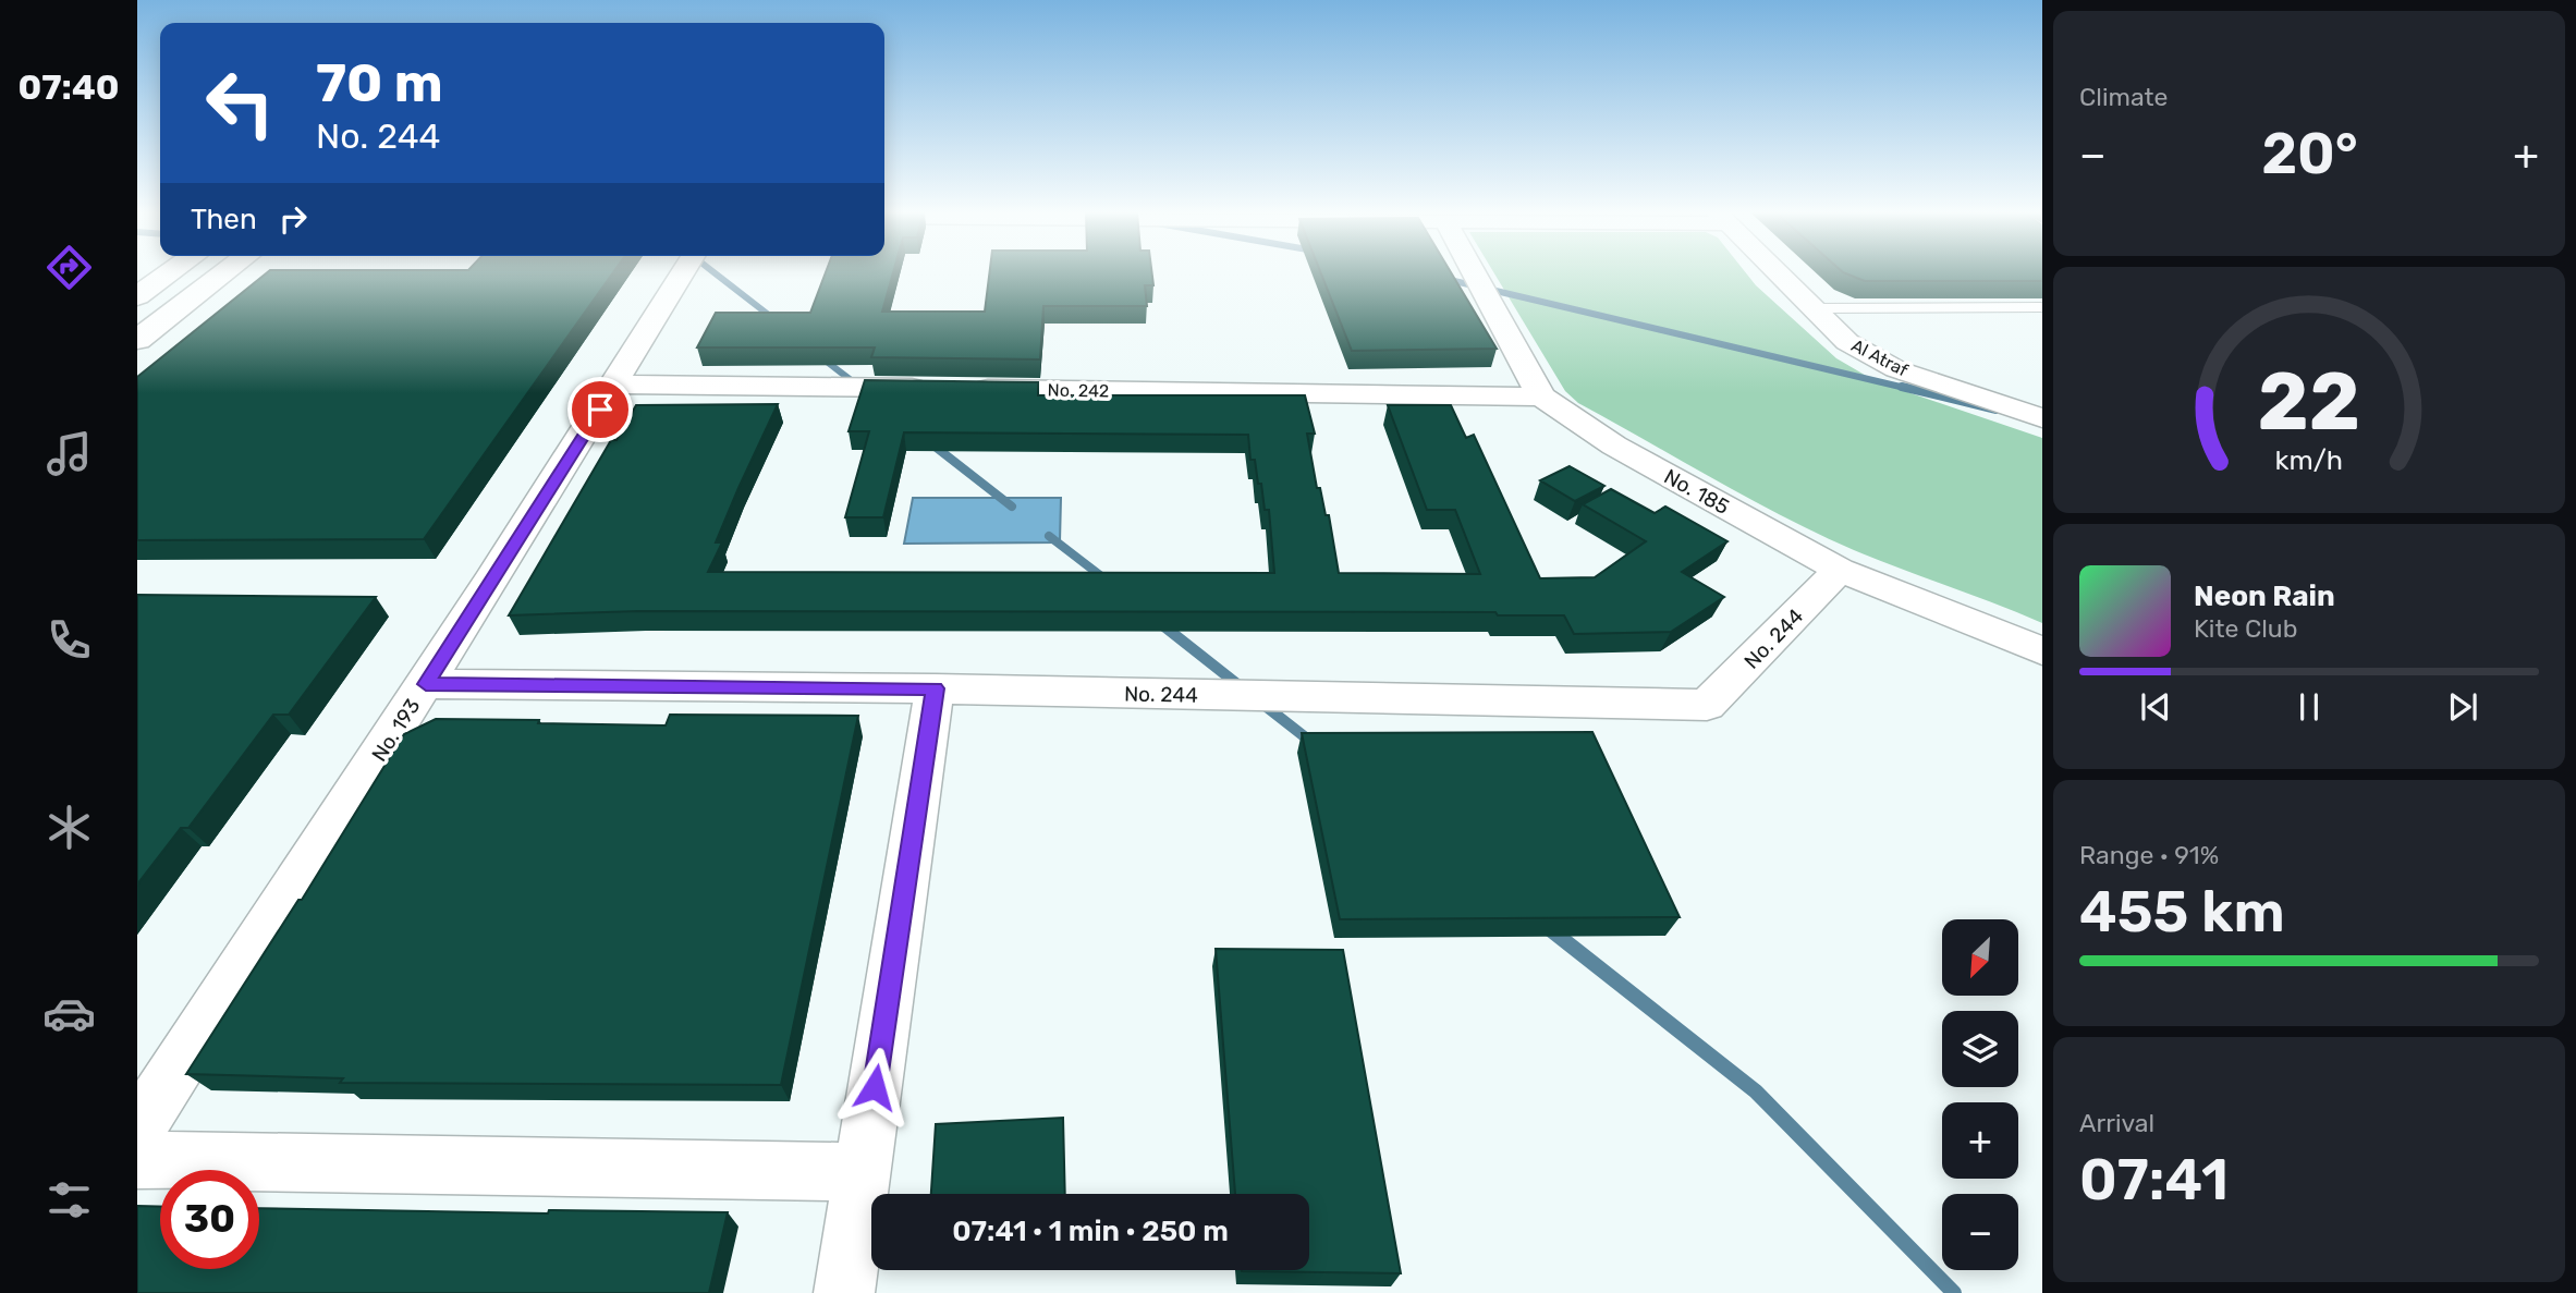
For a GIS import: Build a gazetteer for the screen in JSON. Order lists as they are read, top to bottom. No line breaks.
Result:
{"streets":{"street":["Al Atraf","No. 242","No. 185","No. 244","No. 193"]},"crossings":[["No. 242","No. 185"],["No. 185","No. 244"],["No. 244","No. 193"]],"north":"bottom left","page":{"tabs":"07:40","tile":["Climate",["Range · 91%","455 km"],["Arrival","07:41"]],"turn":["70 m","No. 244"],"heat":["−","20°","+"],"then":"Then","song":["Neon Rain","Kite Club"],"map_buttons":["+","−"],"limit":"30","trip":"07:41 · 1 min · 250 m","gauge":["22","km/h"]}}
